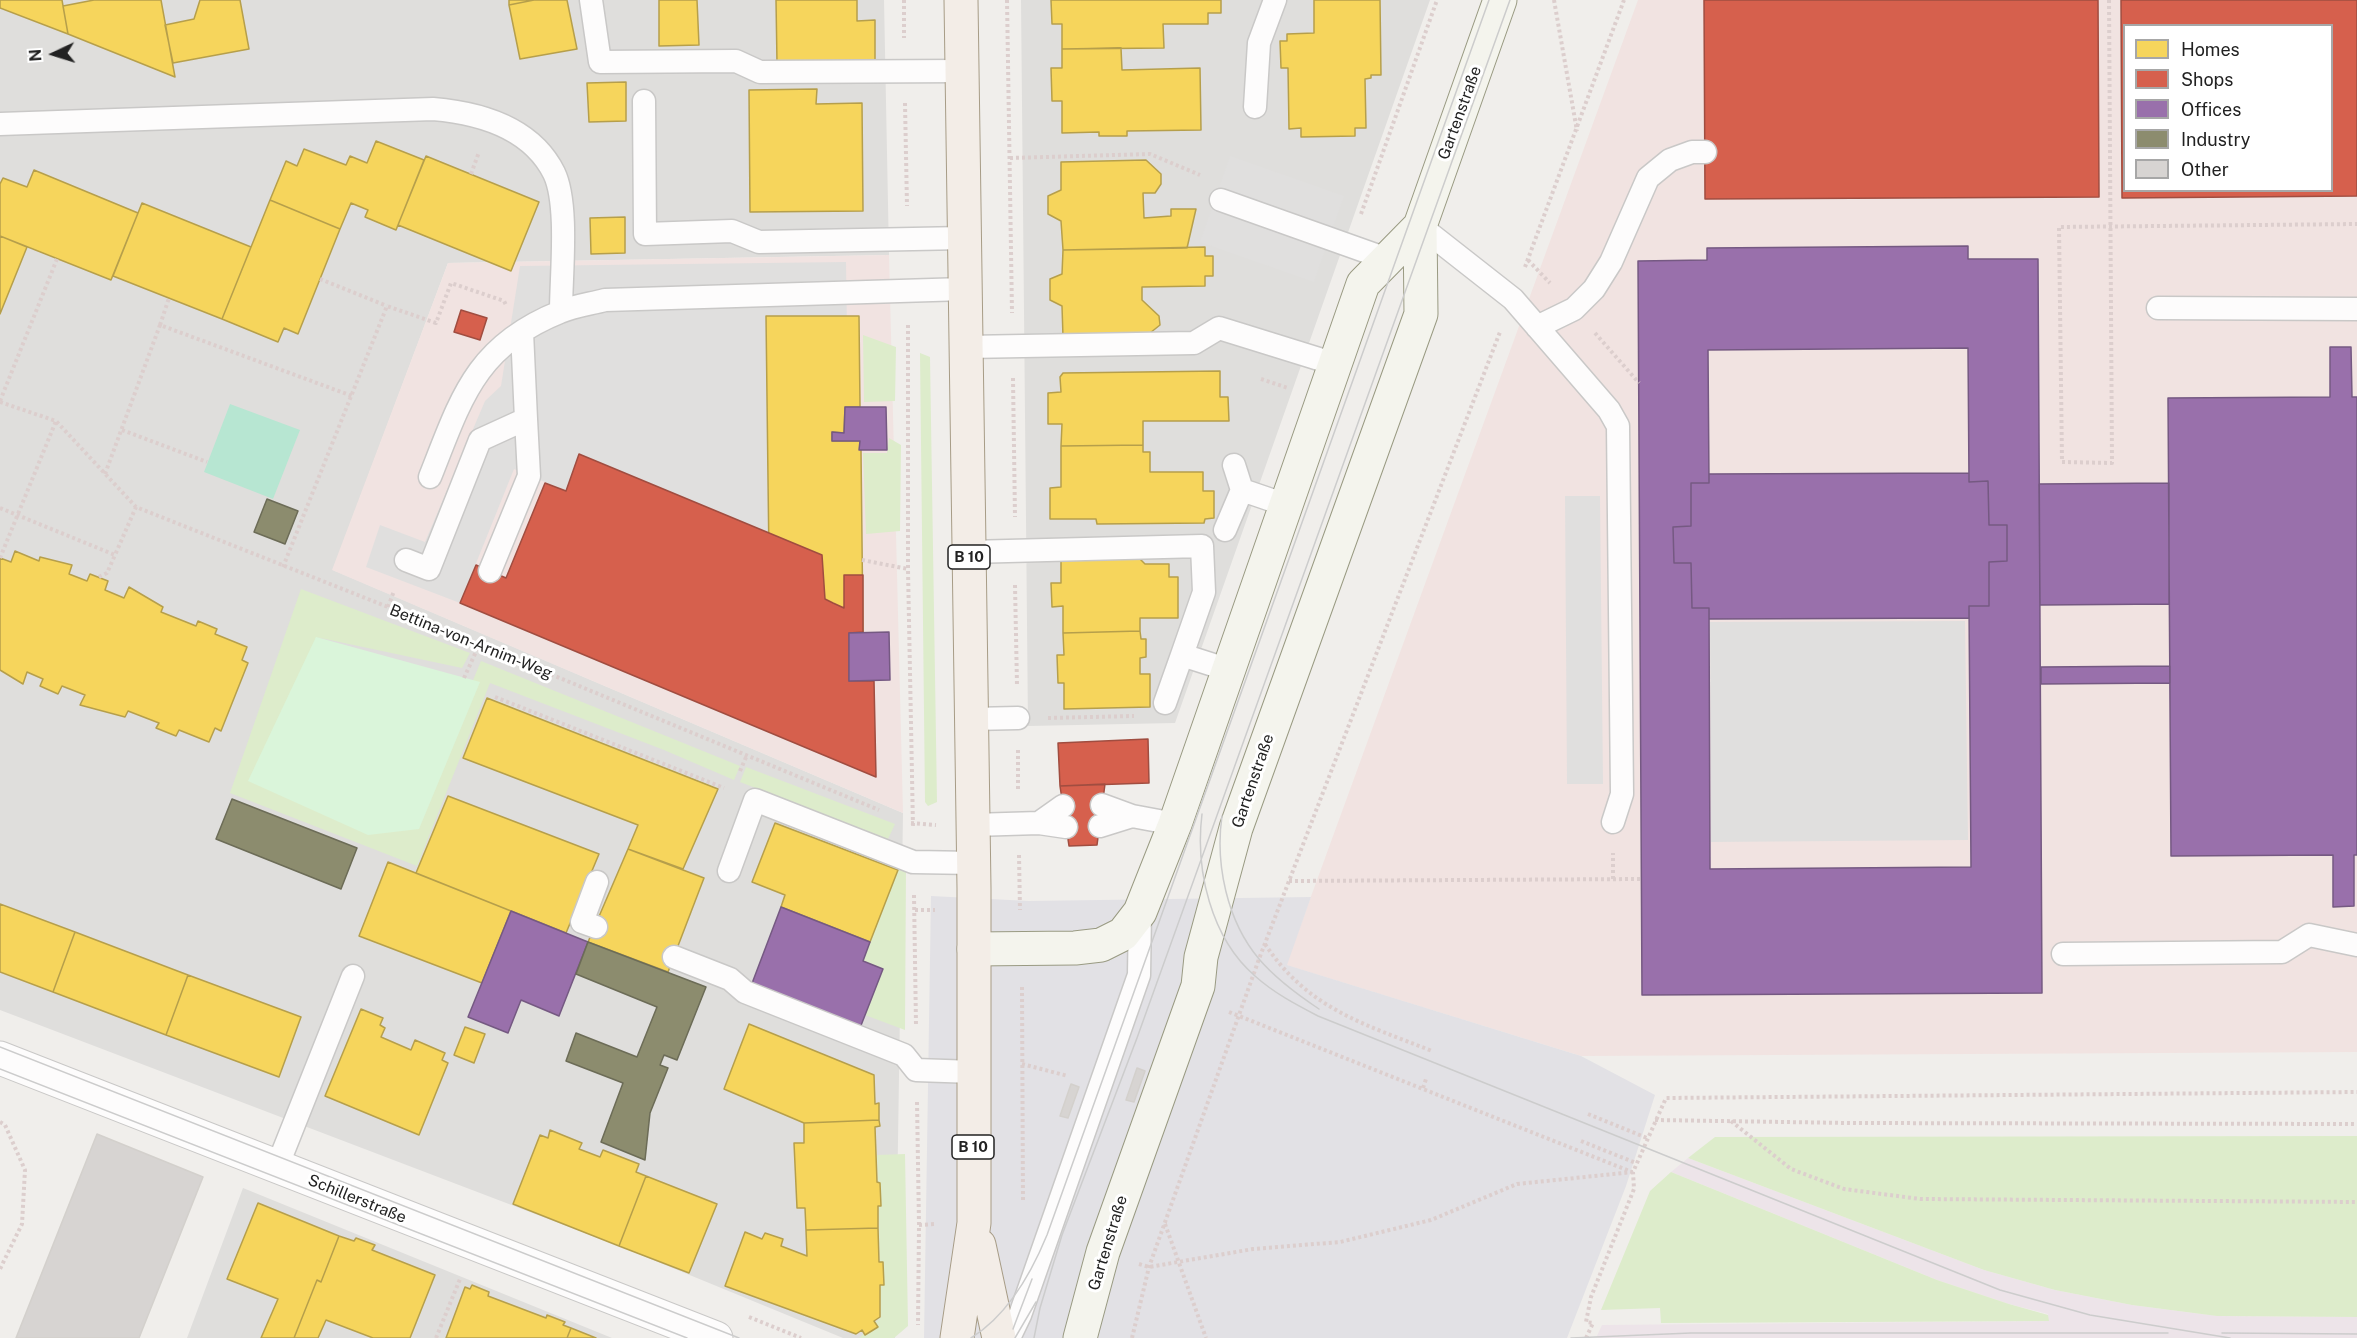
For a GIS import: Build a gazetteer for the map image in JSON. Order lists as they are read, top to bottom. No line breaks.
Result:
{"streets":{"main road":["B 10"],"street":["Gartenstraße","Schillerstraße"],"path":["Bettina-von-Arnim-Weg"]},"crossings":[["Gartenstraße","B 10"]],"legend":["Homes","Shops","Offices","Industry","Other"],"north":"left"}
